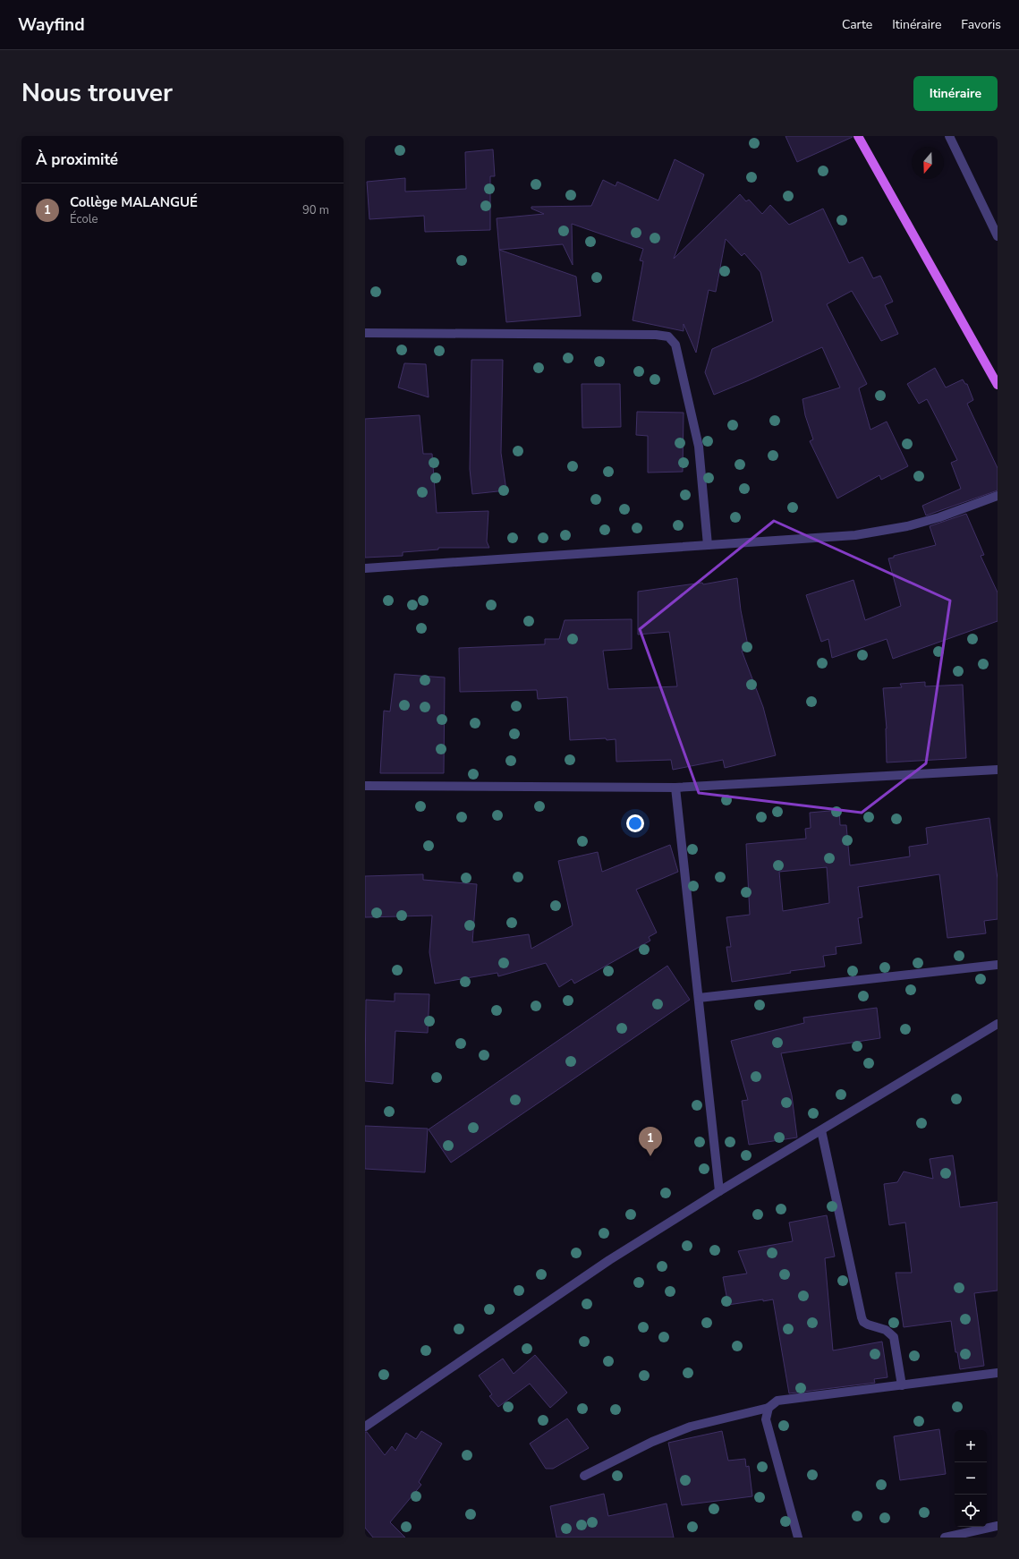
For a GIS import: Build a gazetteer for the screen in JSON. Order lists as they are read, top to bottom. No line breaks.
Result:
{"north":"bottom","page":{"header":"Wayfind","nav":["Carte","Itinéraire","Favoris"],"title":"Nous trouver","buttons":"Itinéraire","heading":"À proximité","list":[{"mark":"1","name":"Collège MALANGUÉ","note":"École","value":"90 m"}],"pins":"1","map_buttons":["+","−"]}}
